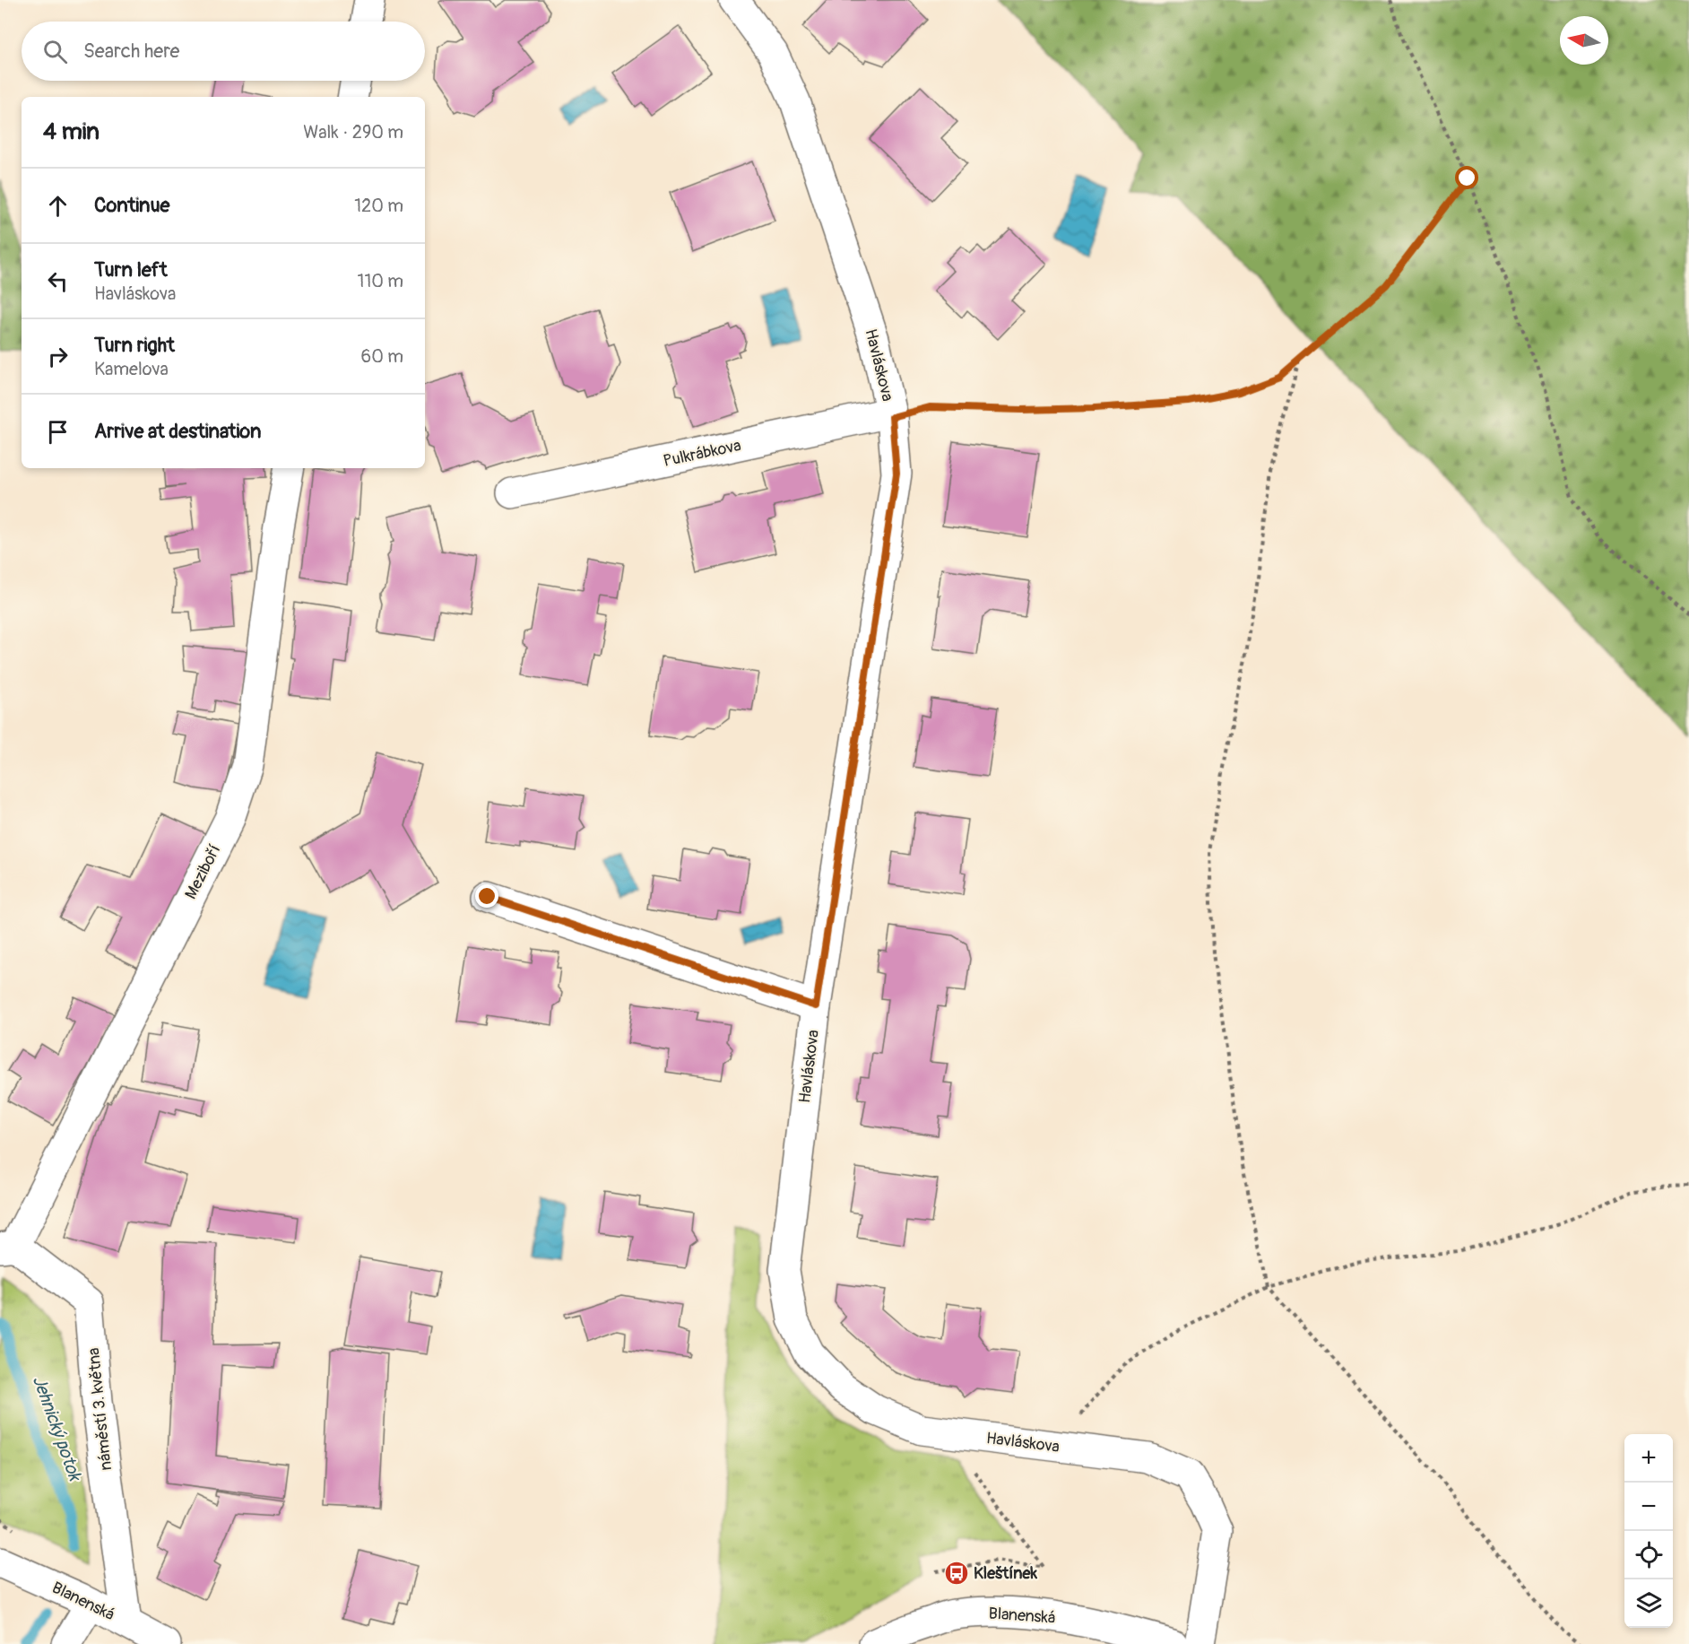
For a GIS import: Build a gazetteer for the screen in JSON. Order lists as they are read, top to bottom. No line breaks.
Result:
{"streets":{"street":["Havláskova","Pulkrábkova","Meziboří","náměstí 3. května","Blanenská"]},"crossings":[["Havláskova","Pulkrábkova"],["Meziboří","náměstí 3. května"],["náměstí 3. května","Blanenská"]],"water":["Jehnický potok"],"places":{"bus stop":["Kleštínek"]},"north":"left","page":{"search":"Search here","heading":["4 min","Walk · 290 m"],"list":[["Continue","120 m"],["Turn left","Havláskova","110 m"],["Turn right","Kamelova","60 m"],"Arrive at destination"],"map_buttons":["+","−"]}}
